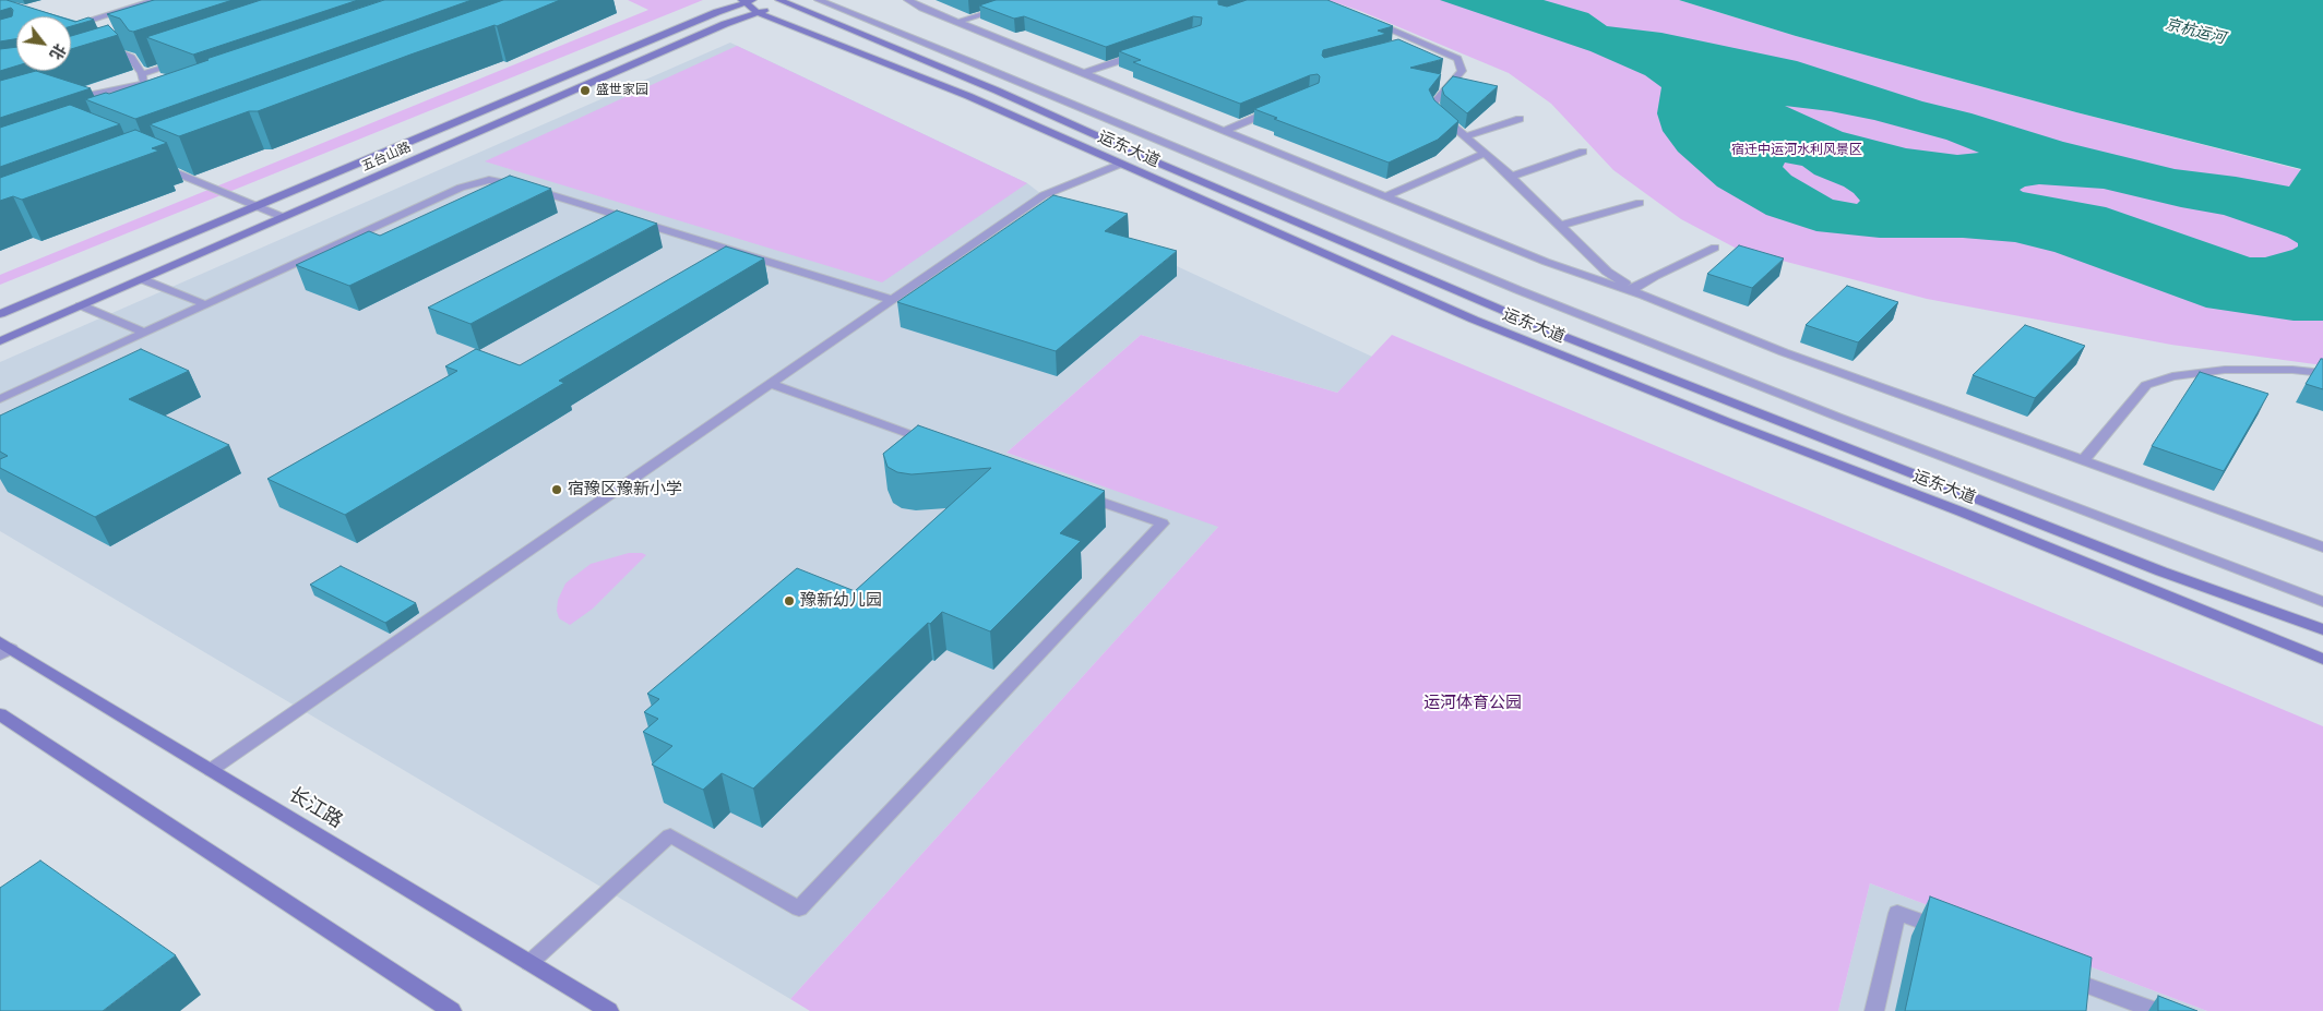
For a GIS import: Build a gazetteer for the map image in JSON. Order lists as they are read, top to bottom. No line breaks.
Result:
{"streets":{"main road":["运东大道","五台山路","长江路"]},"crossings":[["运东大道","五台山路"]],"water":["京杭运河"],"parks":["宿迁中运河水利风景区","运河体育公园"],"places":["盛世家园","宿豫区豫新小学","豫新幼儿园"],"north":"bottom right"}
